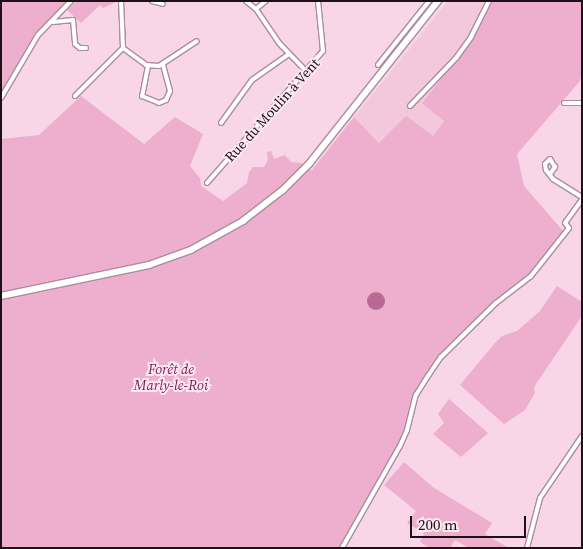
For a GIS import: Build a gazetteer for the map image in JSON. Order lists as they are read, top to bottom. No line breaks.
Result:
{"streets":{"street":["Rue du Moulin à Vent"]},"parks":["Forêt de Marly-le-Roi"],"scale_bar":"200 m"}
